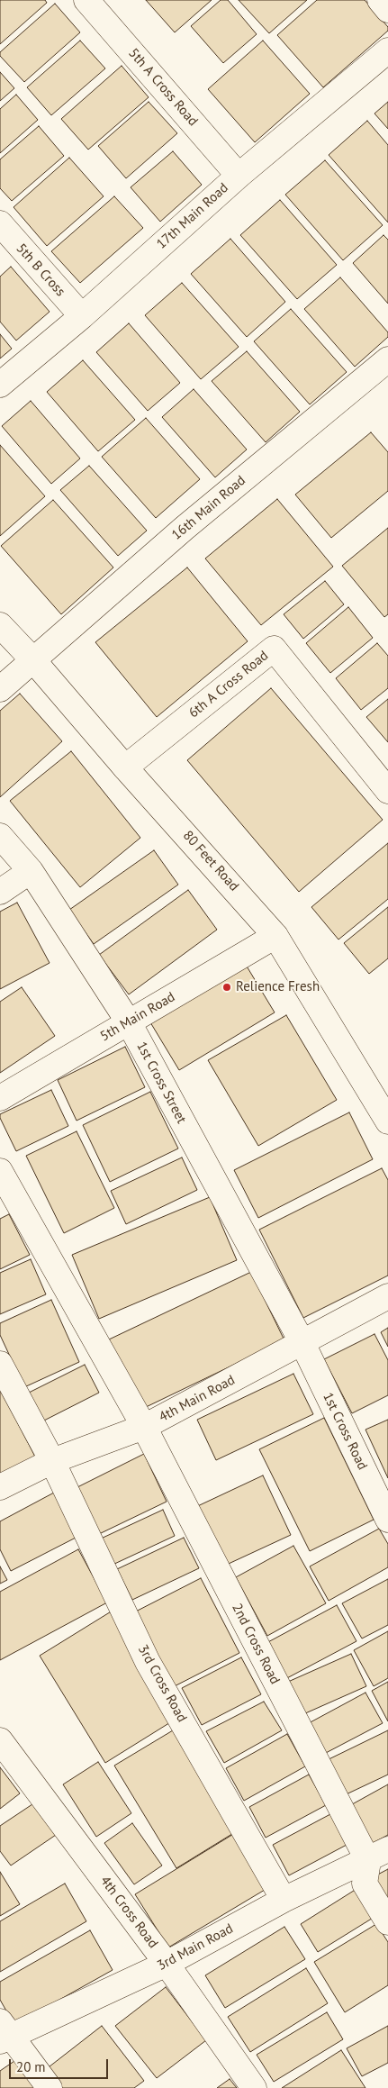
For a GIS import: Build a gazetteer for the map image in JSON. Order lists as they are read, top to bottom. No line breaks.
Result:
{"streets":{"street":["5th A Cross Road","17th Main Road","5th B Cross","16th Main Road","6th A Cross Road","80 Feet Road","5th Main Road","1st Cross Street","4th Main Road","1st Cross Road","2nd Cross Road","3rd Cross Road","4th Cross Road","3rd Main Road"]},"crossings":[["5th A Cross Road","17th Main Road"],["17th Main Road","5th B Cross"],["16th Main Road","80 Feet Road"],["6th A Cross Road","80 Feet Road"],["80 Feet Road","5th Main Road"],["5th Main Road","1st Cross Street"],["1st Cross Street","4th Main Road"],["1st Cross Street","1st Cross Road"],["4th Main Road","1st Cross Road"],["4th Main Road","2nd Cross Road"],["4th Main Road","3rd Cross Road"],["2nd Cross Road","3rd Main Road"],["3rd Cross Road","3rd Main Road"],["4th Cross Road","3rd Main Road"]],"places":["Relience Fresh"],"scale_bar":"20 m"}
